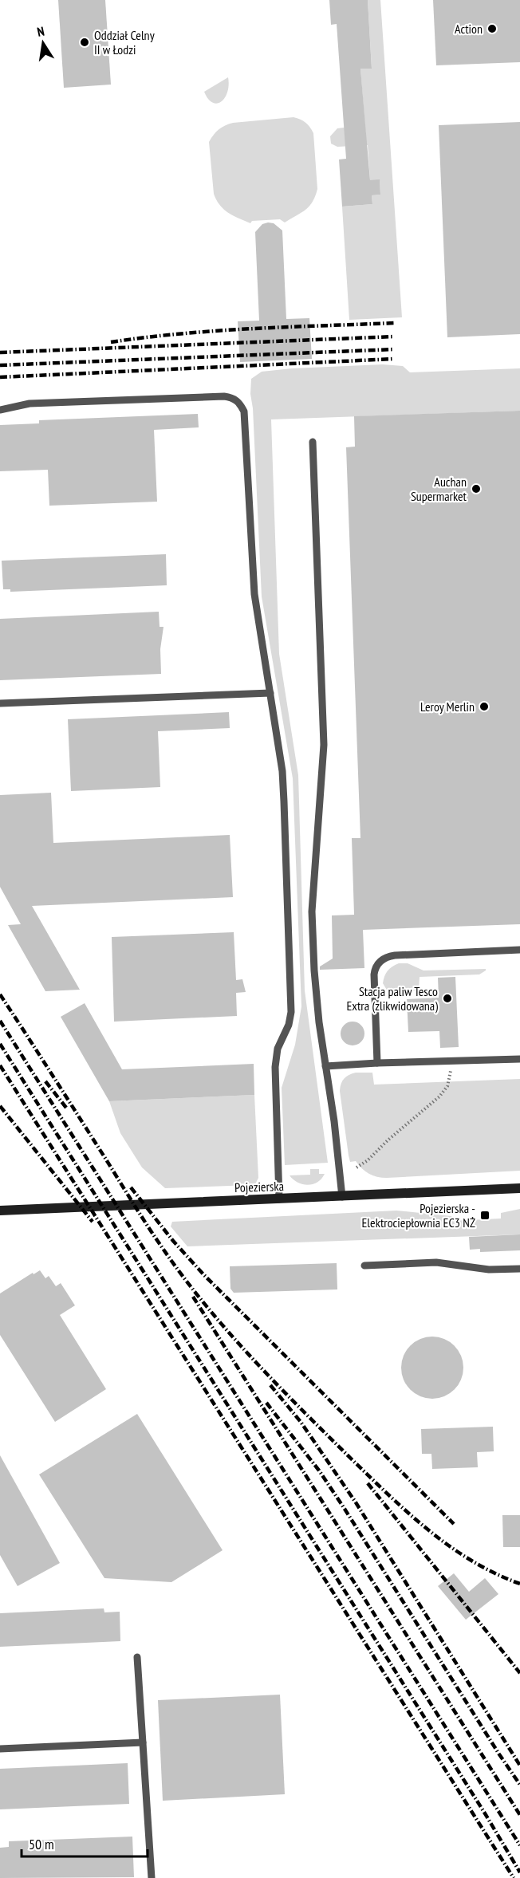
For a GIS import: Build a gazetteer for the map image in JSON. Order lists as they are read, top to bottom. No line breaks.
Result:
{"streets":{"street":["Pojezierska"]},"places":{"other":["Action","Oddział Celny II w Łodzi","Auchan Supermarket","Leroy Merlin","Stacja paliw Tesco Extra (zlikwidowana)"],"transit":["Pojezierska - Elektrociepłownia EC3 NŻ"]},"scale_bar":"50 m","north":"top"}
